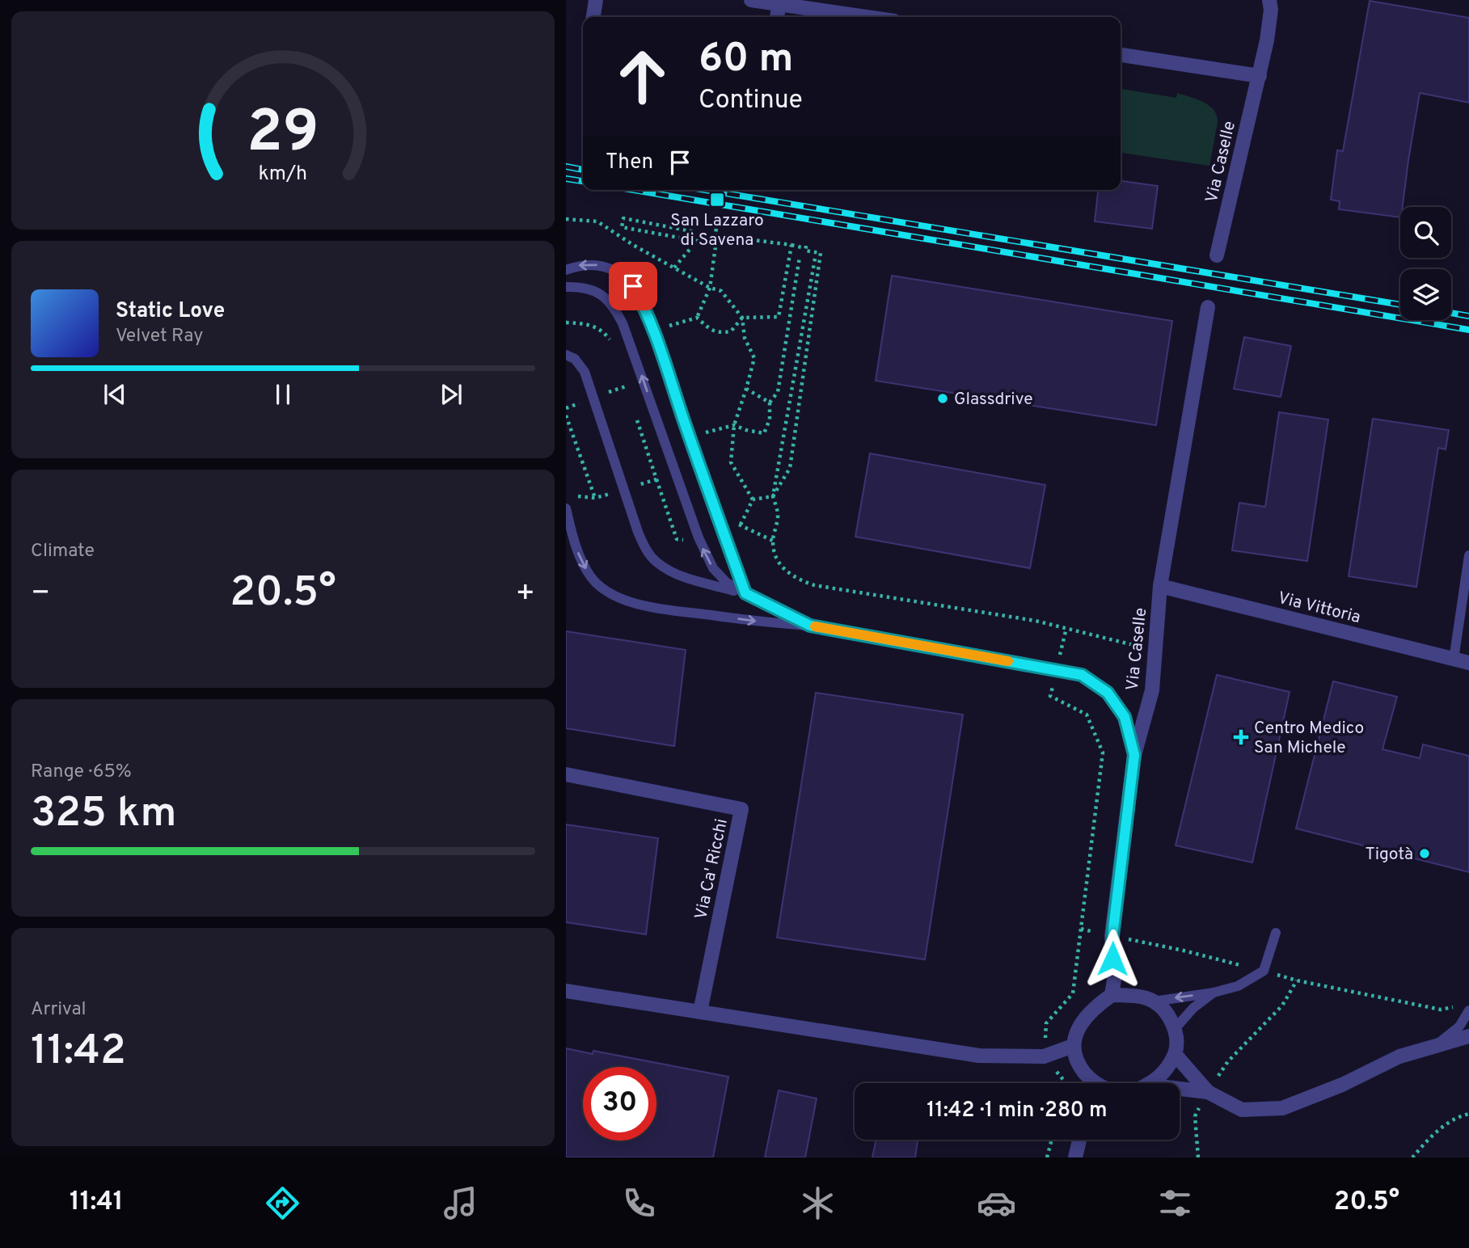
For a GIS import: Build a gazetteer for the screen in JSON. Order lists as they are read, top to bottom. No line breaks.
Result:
{"streets":{"street":["Via Caselle","Via Vittoria","Via Ca' Ricchi"]},"crossings":[["Via Caselle","Via Vittoria"]],"places":{"transit":["San Lazzaro di Savena"],"other":["Glassdrive","Tigotà"],"health":["Centro Medico San Michele"]},"page":{"turn":["60 m","Continue"],"then":"Then","song":["Static Love","Velvet Ray"],"tile":["Climate",["Range · 65%","325 km"],["Arrival","11:42"]],"heat":["−","20.5°","+"],"limit":"30","trip":"11:42 · 1 min · 280 m","tabs":["11:41","20.5°"],"gauge":["29","km/h"]}}
